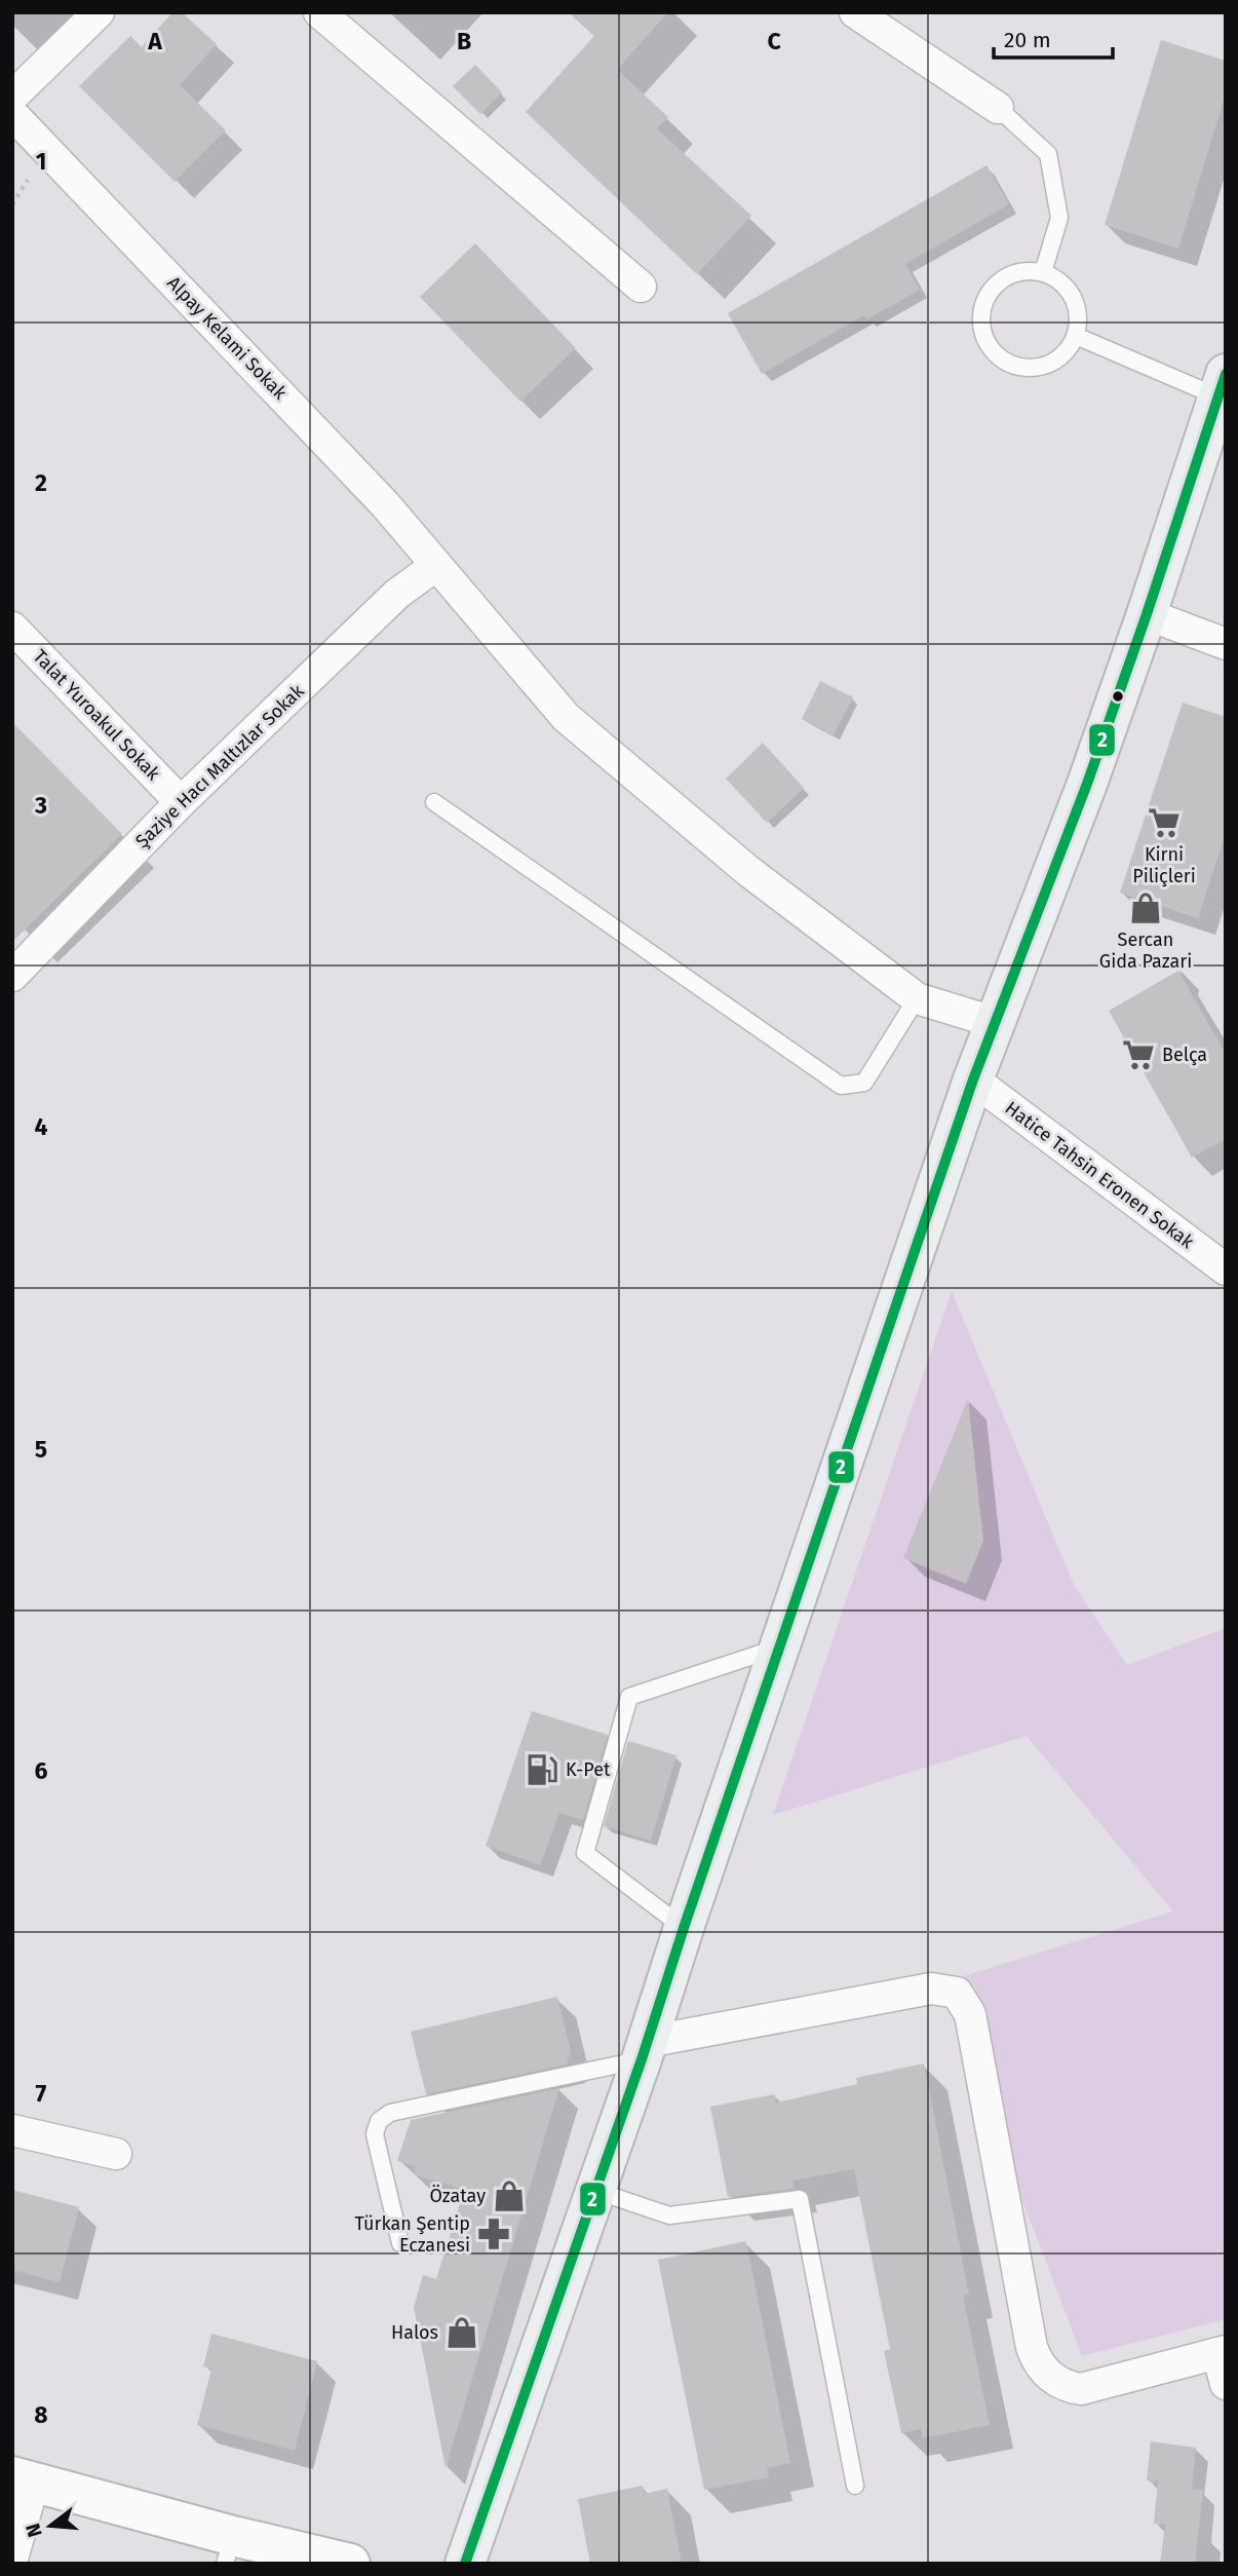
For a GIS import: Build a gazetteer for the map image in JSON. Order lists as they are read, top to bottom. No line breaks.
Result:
{"streets":{"street":["Alpay Kelami Sokak","Talat Yuroakul Sokak","Şaziye Hacı Maltızlar Sokak","Hatice Tahsin Eronen Sokak"]},"crossings":[["Alpay Kelami Sokak","Şaziye Hacı Maltızlar Sokak"],["Talat Yuroakul Sokak","Şaziye Hacı Maltızlar Sokak"]],"places":{"supermarket":["Kirni Piliçleri","Belça"],"shop":["Sercan Gida Pazari","Özatay","Halos"],"fuel station":["K-Pet"],"pharmacy":["Türkan Şentip Eczanesi"]},"lines":["transit line 2"],"scale_bar":"20 m","north":"left","grid":{"columns":["A","B","C"],"rows":["1","2","3","4","5","6","7","8"]}}
